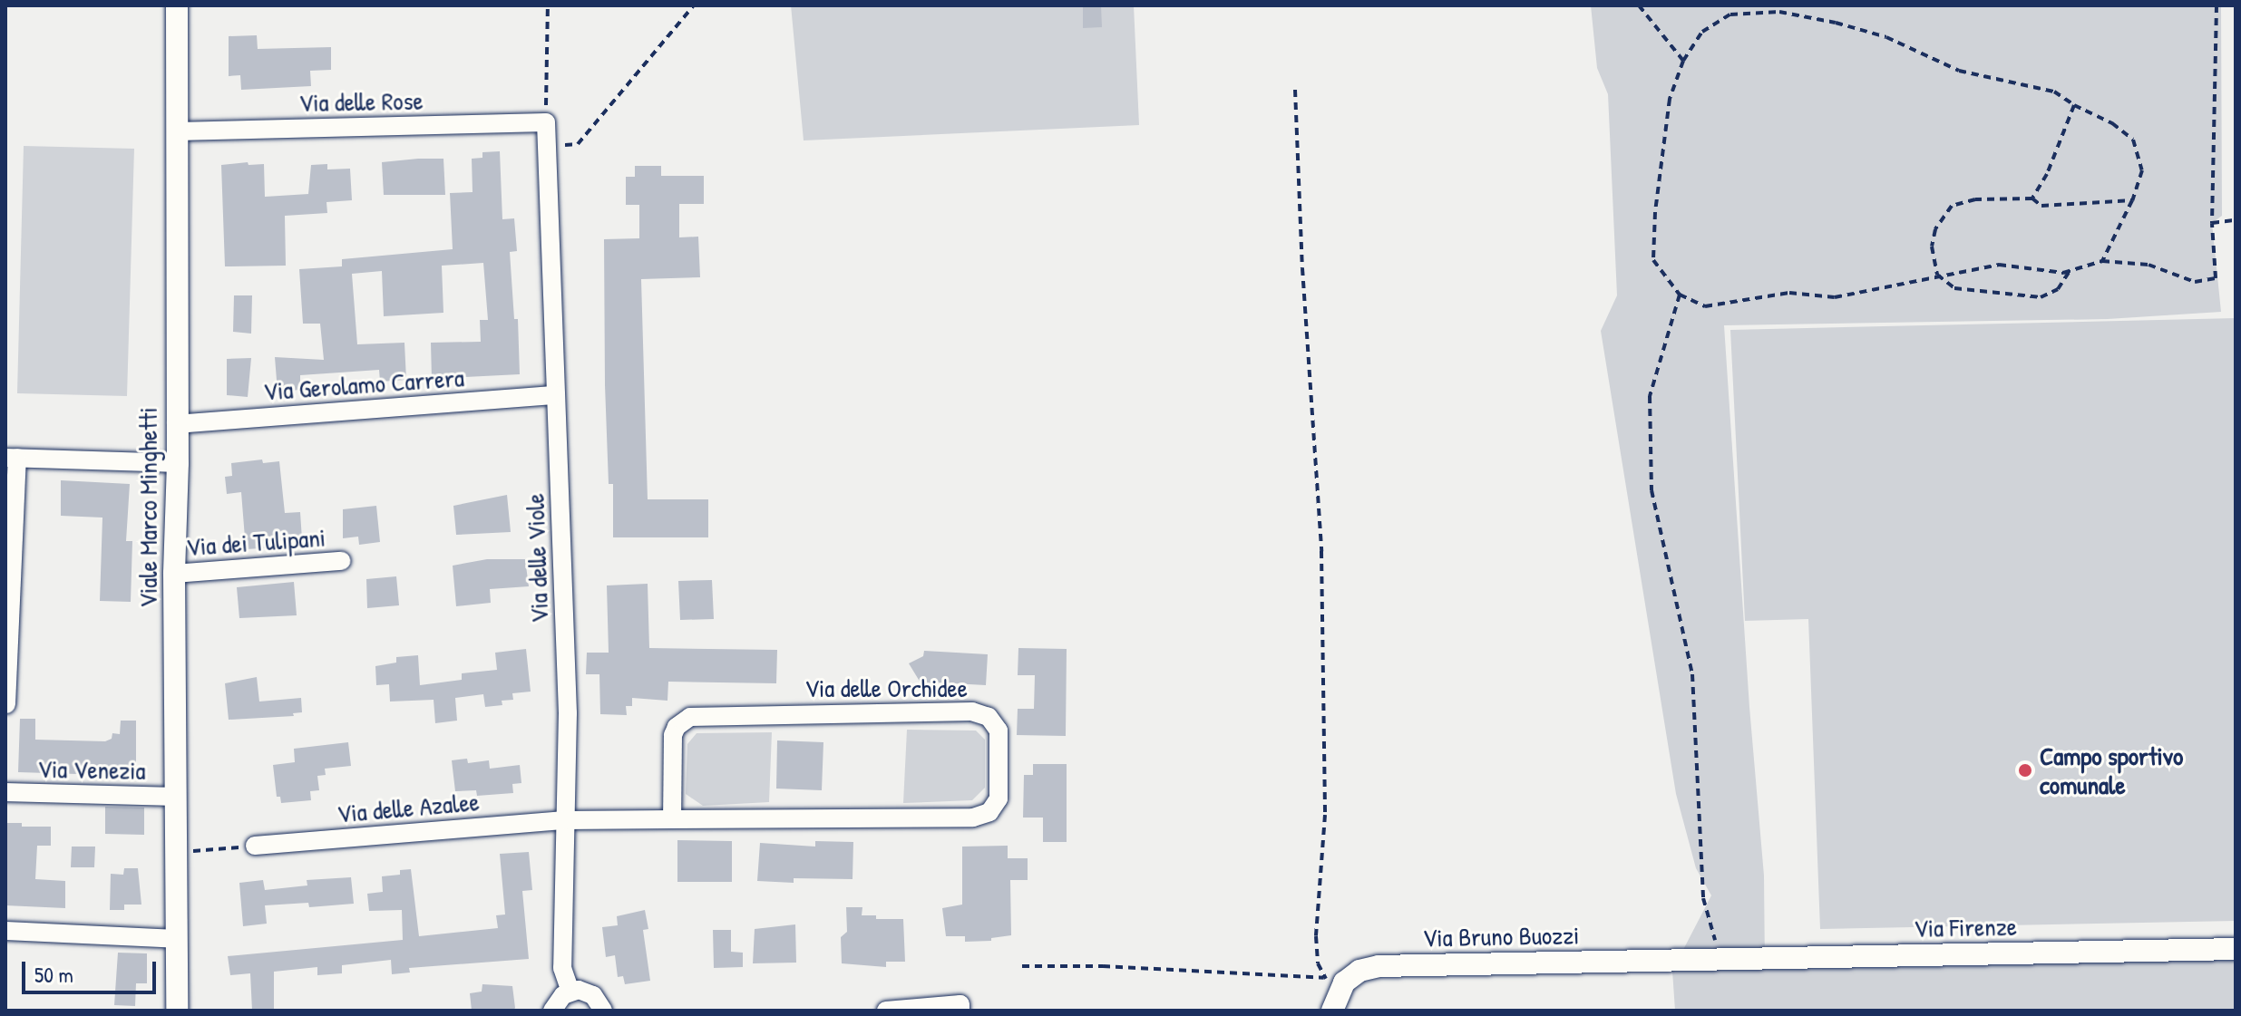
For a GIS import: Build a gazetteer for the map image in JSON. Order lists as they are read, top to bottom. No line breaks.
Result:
{"streets":{"street":["Via delle Rose","Via Gerolamo Carrera","Viale Marco Minghetti","Via dei Tulipani","Via delle Viole","Via delle Orchidee","Via Venezia","Via delle Azalee","Via Firenze","Via Bruno Buozzi"]},"crossings":[["Via delle Rose","Viale Marco Minghetti"],["Via delle Rose","Via delle Viole"],["Via Gerolamo Carrera","Viale Marco Minghetti"],["Via Gerolamo Carrera","Via delle Viole"],["Viale Marco Minghetti","Via dei Tulipani"],["Viale Marco Minghetti","Via Venezia"],["Via delle Viole","Via delle Orchidee"],["Via delle Viole","Via delle Azalee"],["Via delle Orchidee","Via delle Azalee"],["Via Firenze","Via Bruno Buozzi"]],"places":["Campo sportivo comunale"],"scale_bar":"50 m"}
